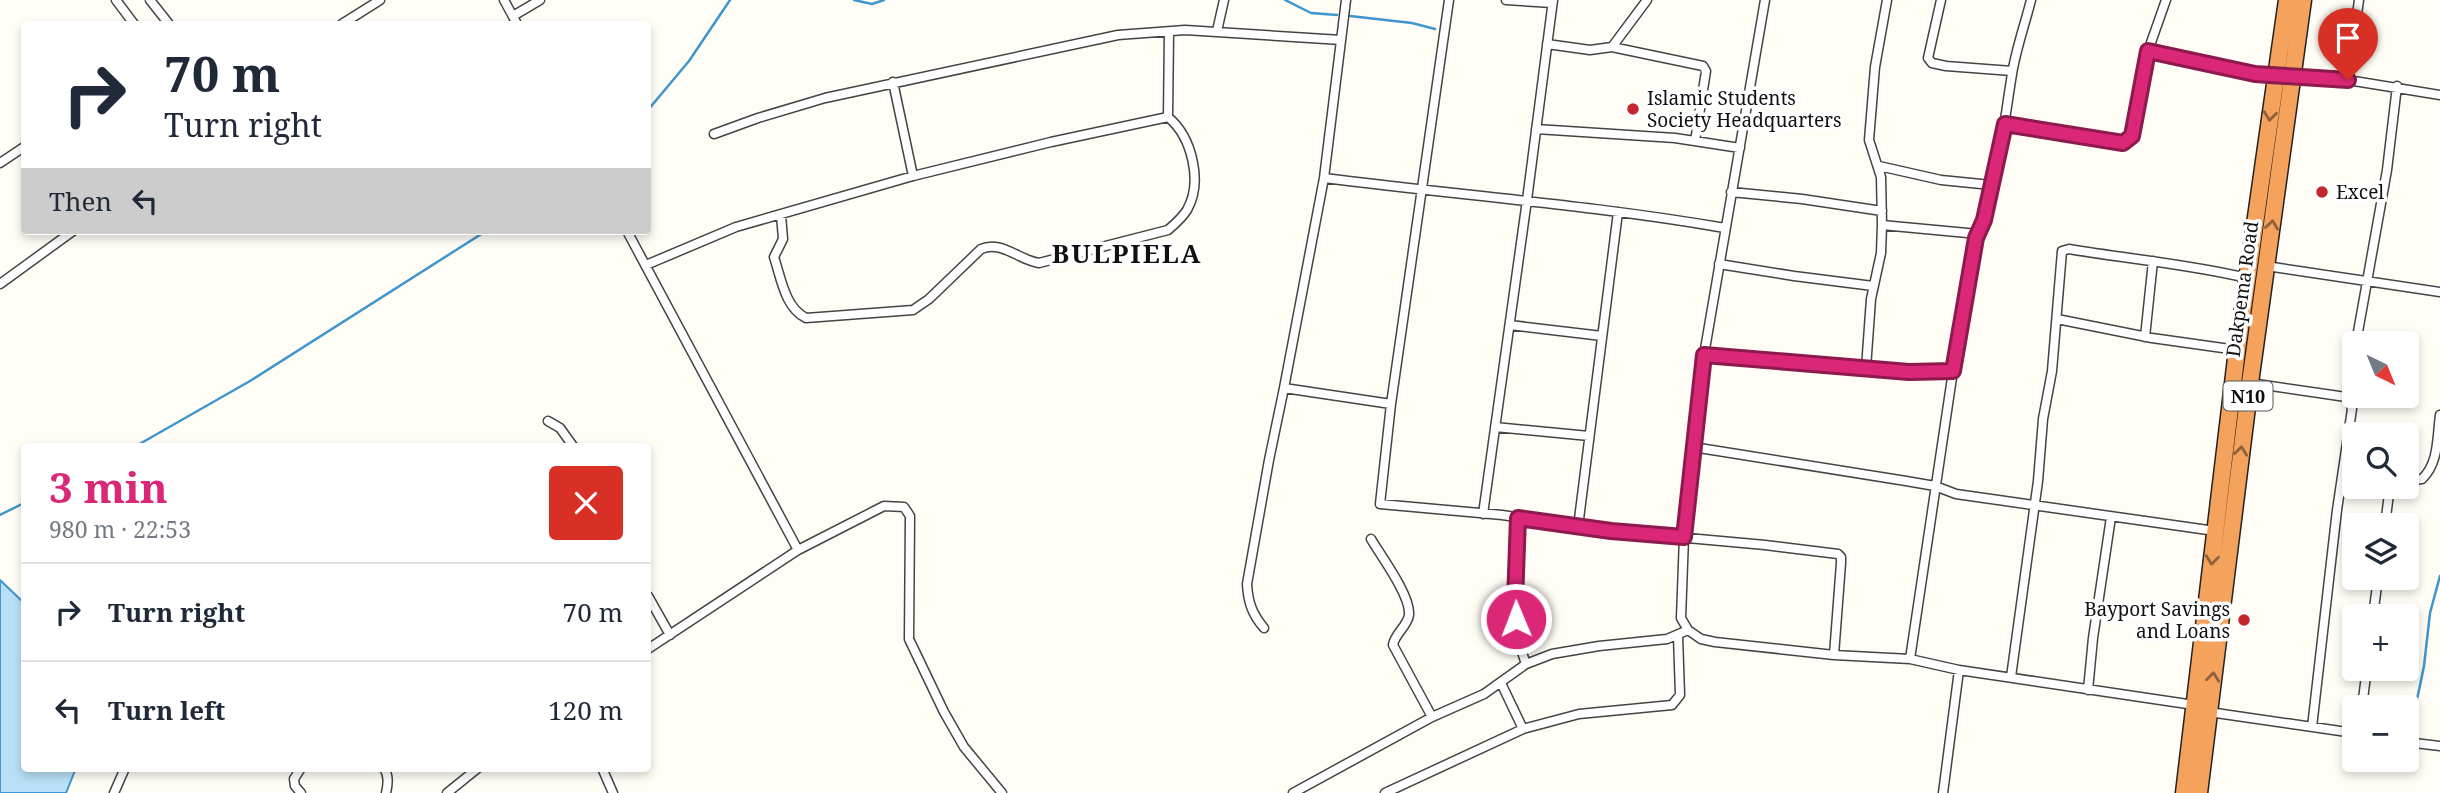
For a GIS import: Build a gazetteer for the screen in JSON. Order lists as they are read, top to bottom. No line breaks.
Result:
{"streets":{"highway":["Dakpema Road","N10"]},"districts":["BULPIELA"],"places":["Islamic Students Society Headquarters","Excel","Bayport Savings and Loans"],"north":"bottom right","page":{"turn":["70 m","Turn right"],"then":"Then","map_buttons":["+","−"],"heading":["3 min","980 m · 22:53"],"list":[{"name":"Turn right","value":"70 m"},{"name":"Turn left","value":"120 m"}]}}
